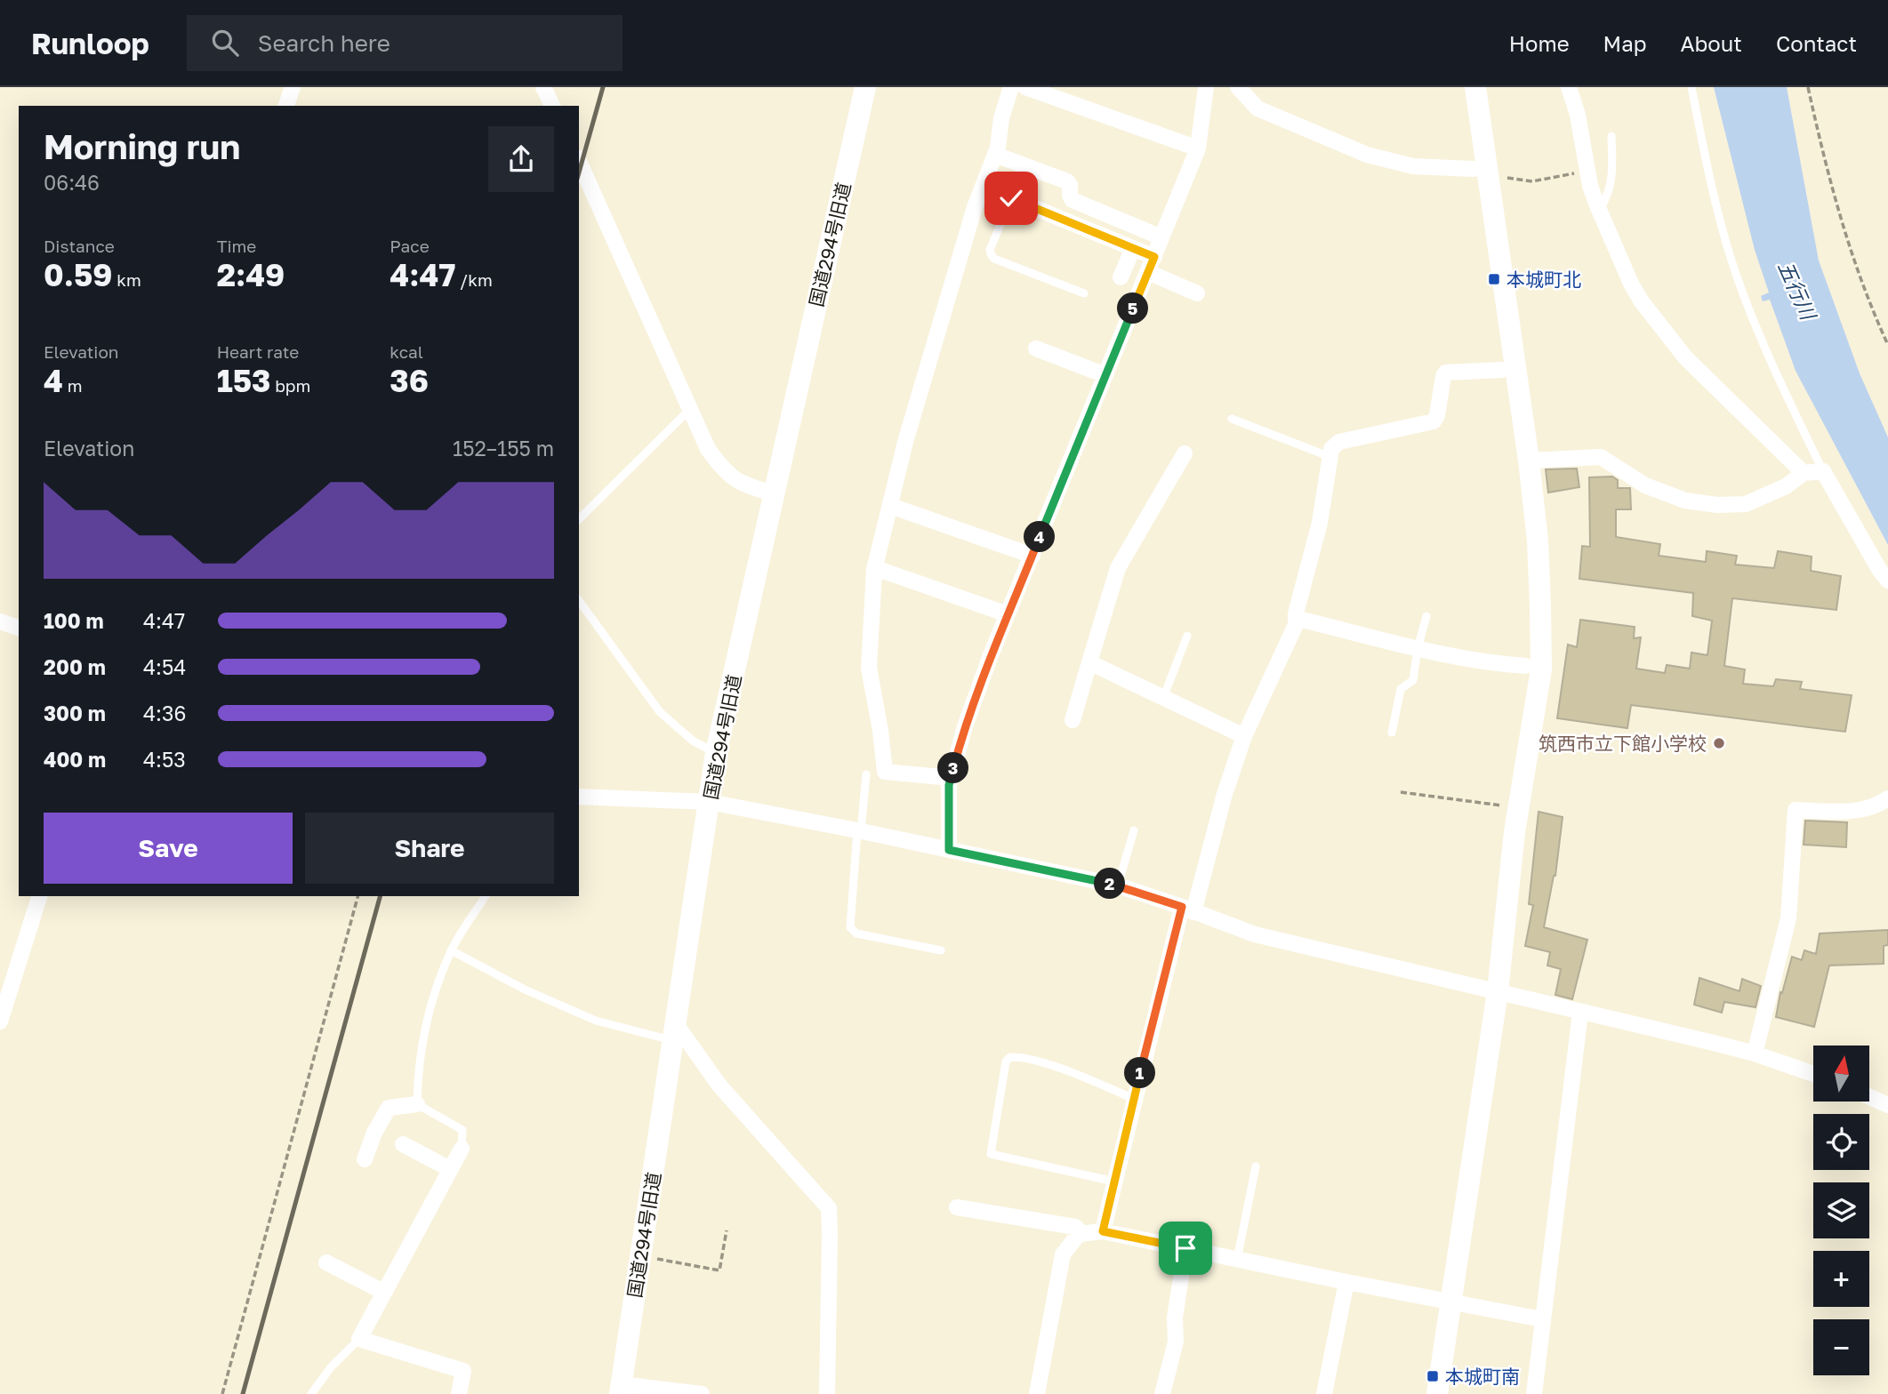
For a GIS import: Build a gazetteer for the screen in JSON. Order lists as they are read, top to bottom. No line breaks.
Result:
{"streets":{"street":["国道294号旧道"]},"water":["五行川"],"places":{"transit":["本城町北","本城町南"],"other":["筑西市立下館小学校"]},"north":"top","page":{"header":"Runloop","search":"Search here","nav":["Home","Map","About","Contact"],"heading":["Morning run","06:46"],"stats":[["Distance","0.59 km"],["Time","2:49"],["Pace","4:47 /km"],["Elevation","4 m"],["Heart rate","153 bpm"],["kcal","36"]],"pins":["5","4","3","2","1"],"chart":["Elevation","152–155 m"],"list":[{"name":"100 m","note":"4:47"},{"name":"200 m","note":"4:54"},{"name":"300 m","note":"4:36"},{"name":"400 m","note":"4:53"}],"buttons":["Save","Share"],"map_buttons":["+","−"]}}
